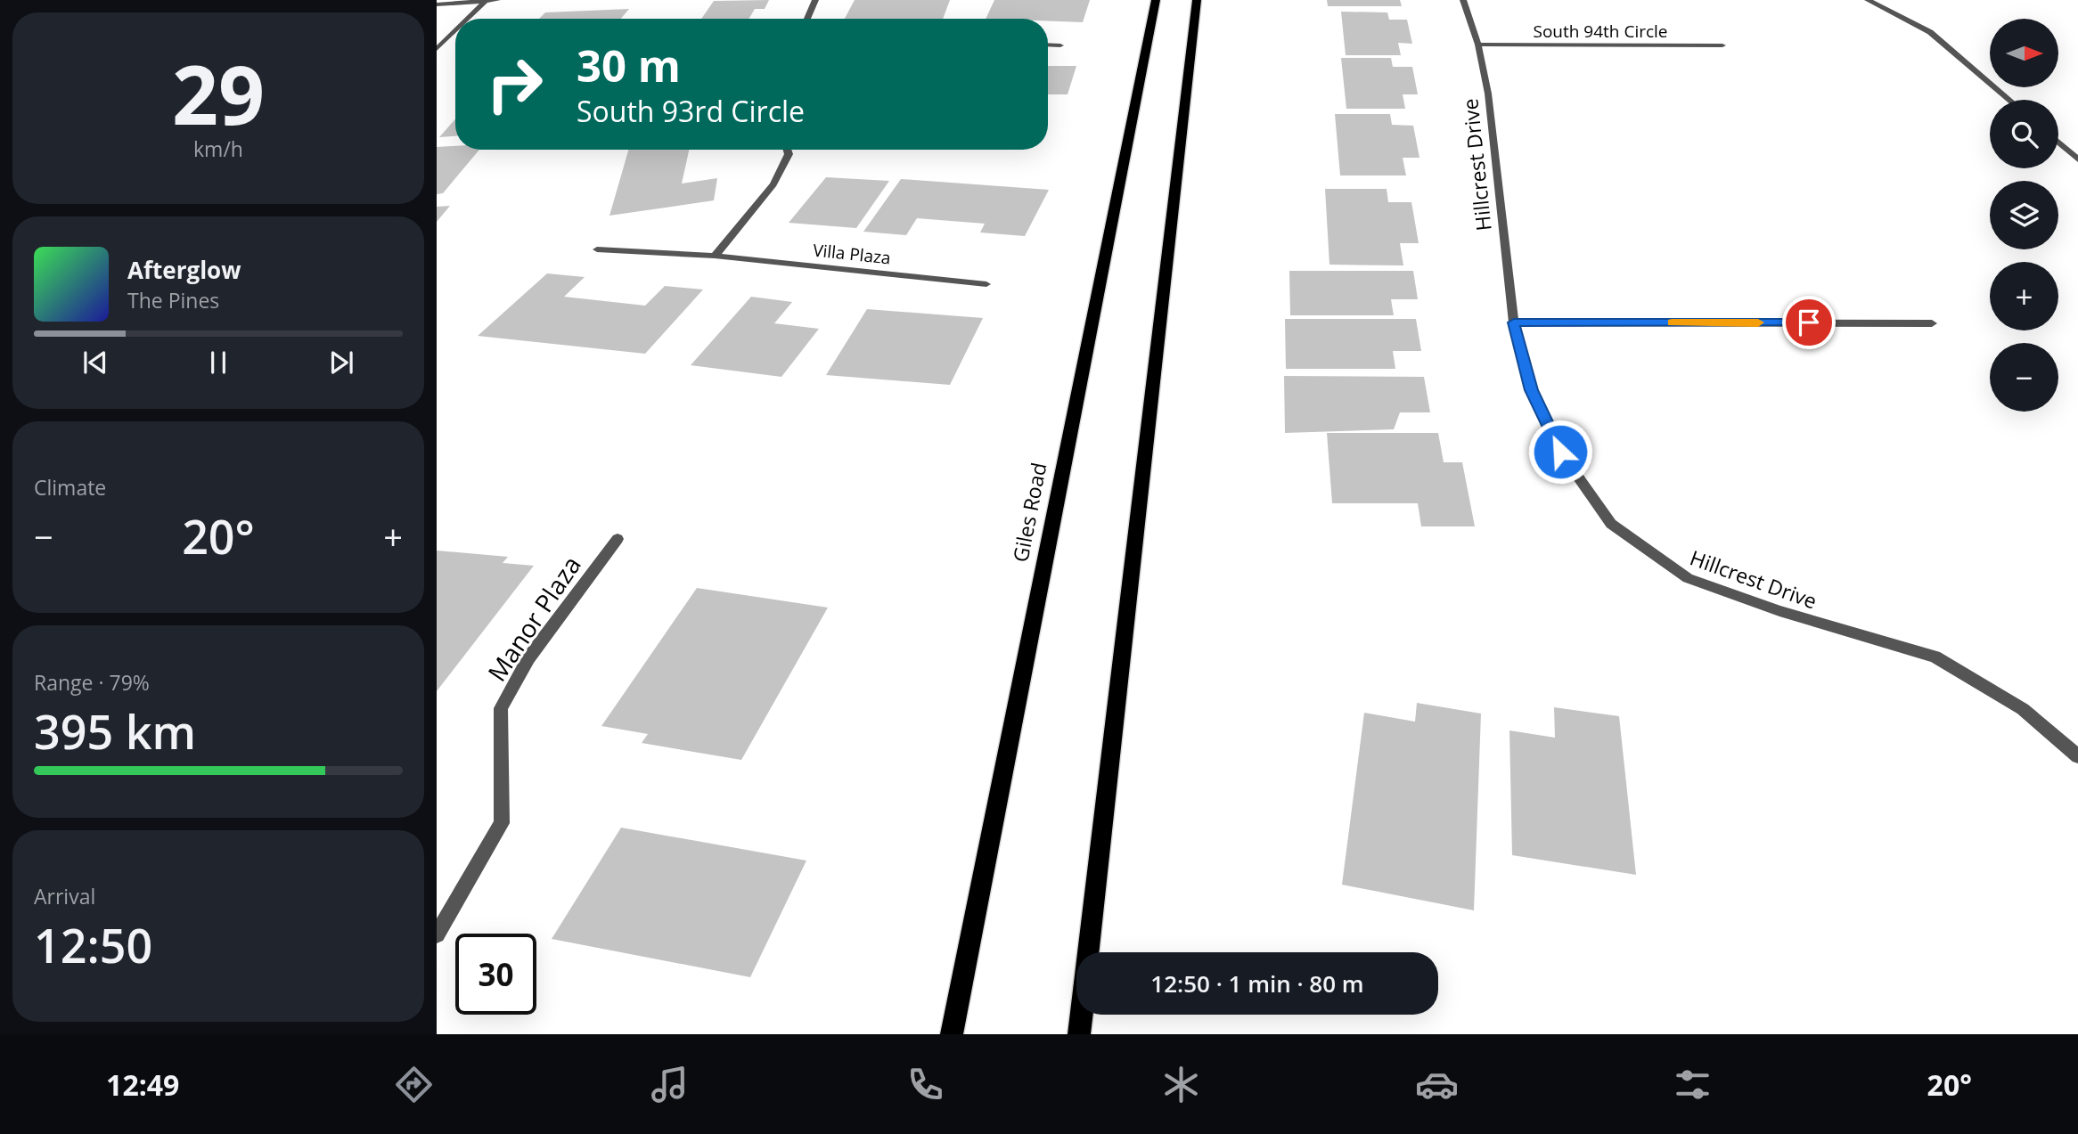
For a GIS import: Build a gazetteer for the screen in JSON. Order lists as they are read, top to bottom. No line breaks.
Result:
{"streets":{"main road":["Giles Road"],"street":["South 94th Circle","Hillcrest Drive","Villa Plaza","Manor Plaza"]},"crossings":[["South 94th Circle","Hillcrest Drive"]],"north":"right","page":{"tile":[["29","km/h"],"Climate",["Range · 79%","395 km"],["Arrival","12:50"]],"map_buttons":["+","−"],"turn":["30 m","South 93rd Circle"],"song":["Afterglow","The Pines"],"heat":["−","20°","+"],"limit":"30","trip":"12:50 · 1 min · 80 m","tabs":["12:49","20°"]}}
